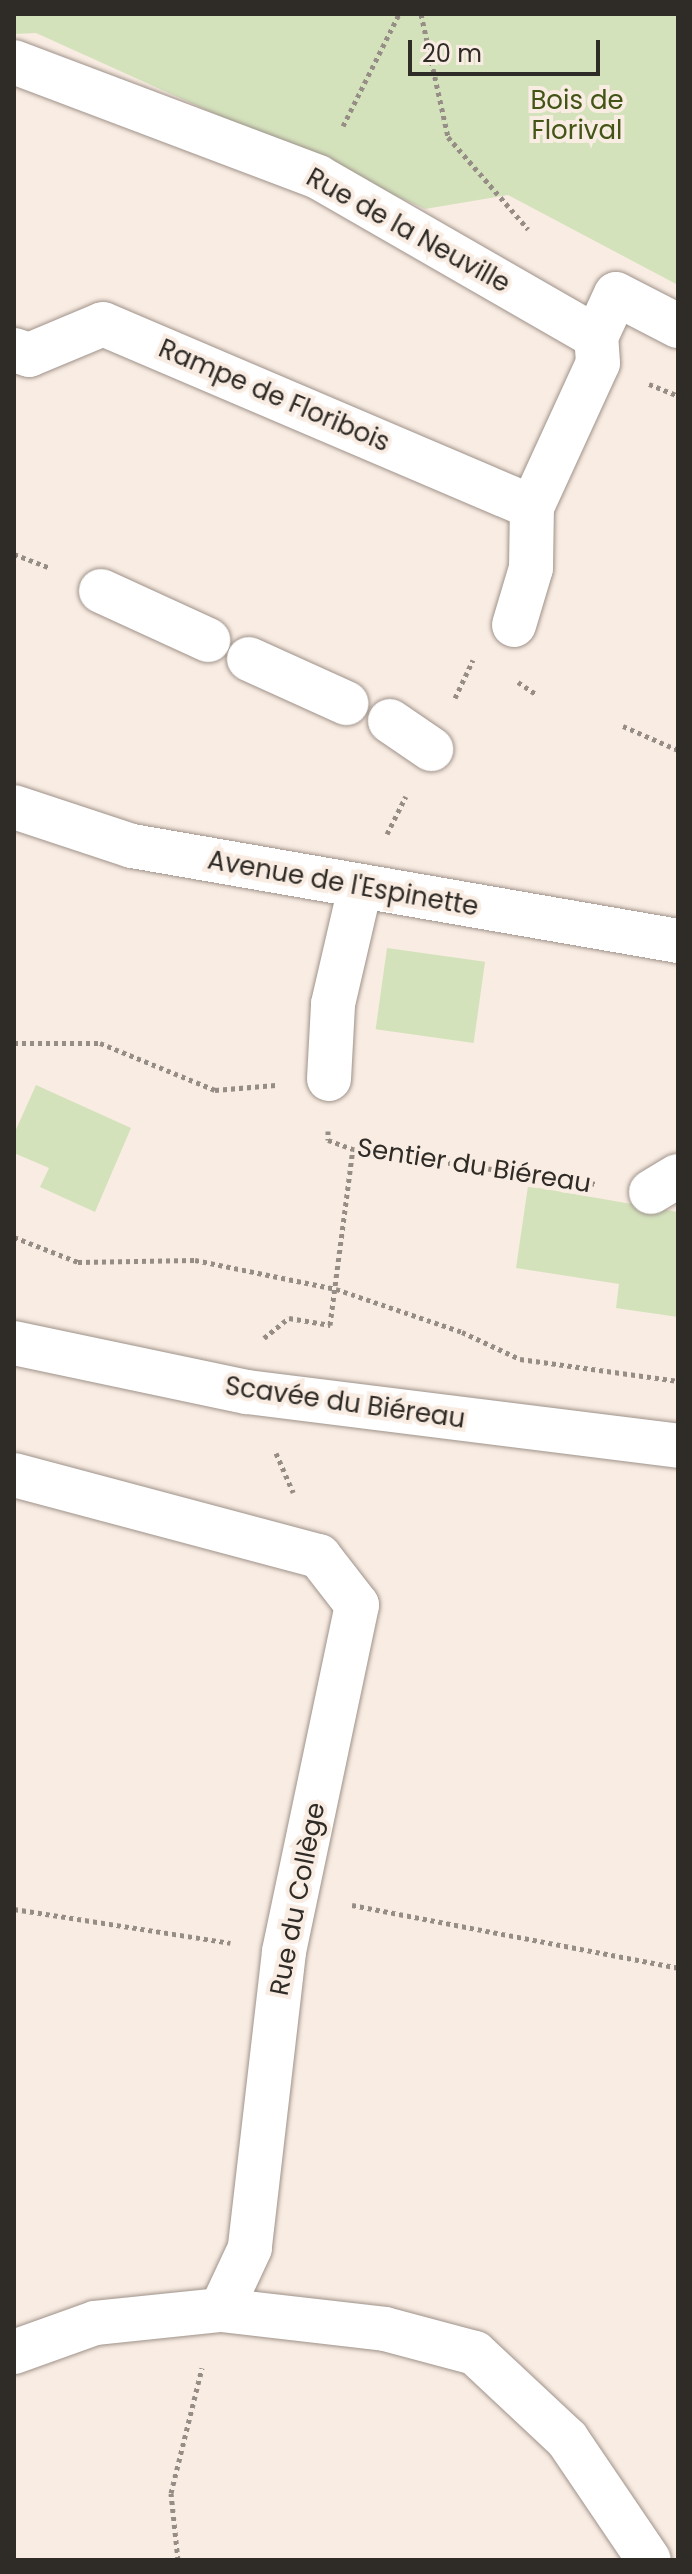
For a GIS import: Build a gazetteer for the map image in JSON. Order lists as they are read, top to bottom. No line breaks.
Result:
{"streets":{"street":["Rue de la Neuville","Rampe de Floribois","Avenue de l'Espinette","Scavée du Biéreau","Rue du Collège"],"path":["Sentier du Biéreau"]},"parks":["Bois de Florival"],"scale_bar":"20 m"}
